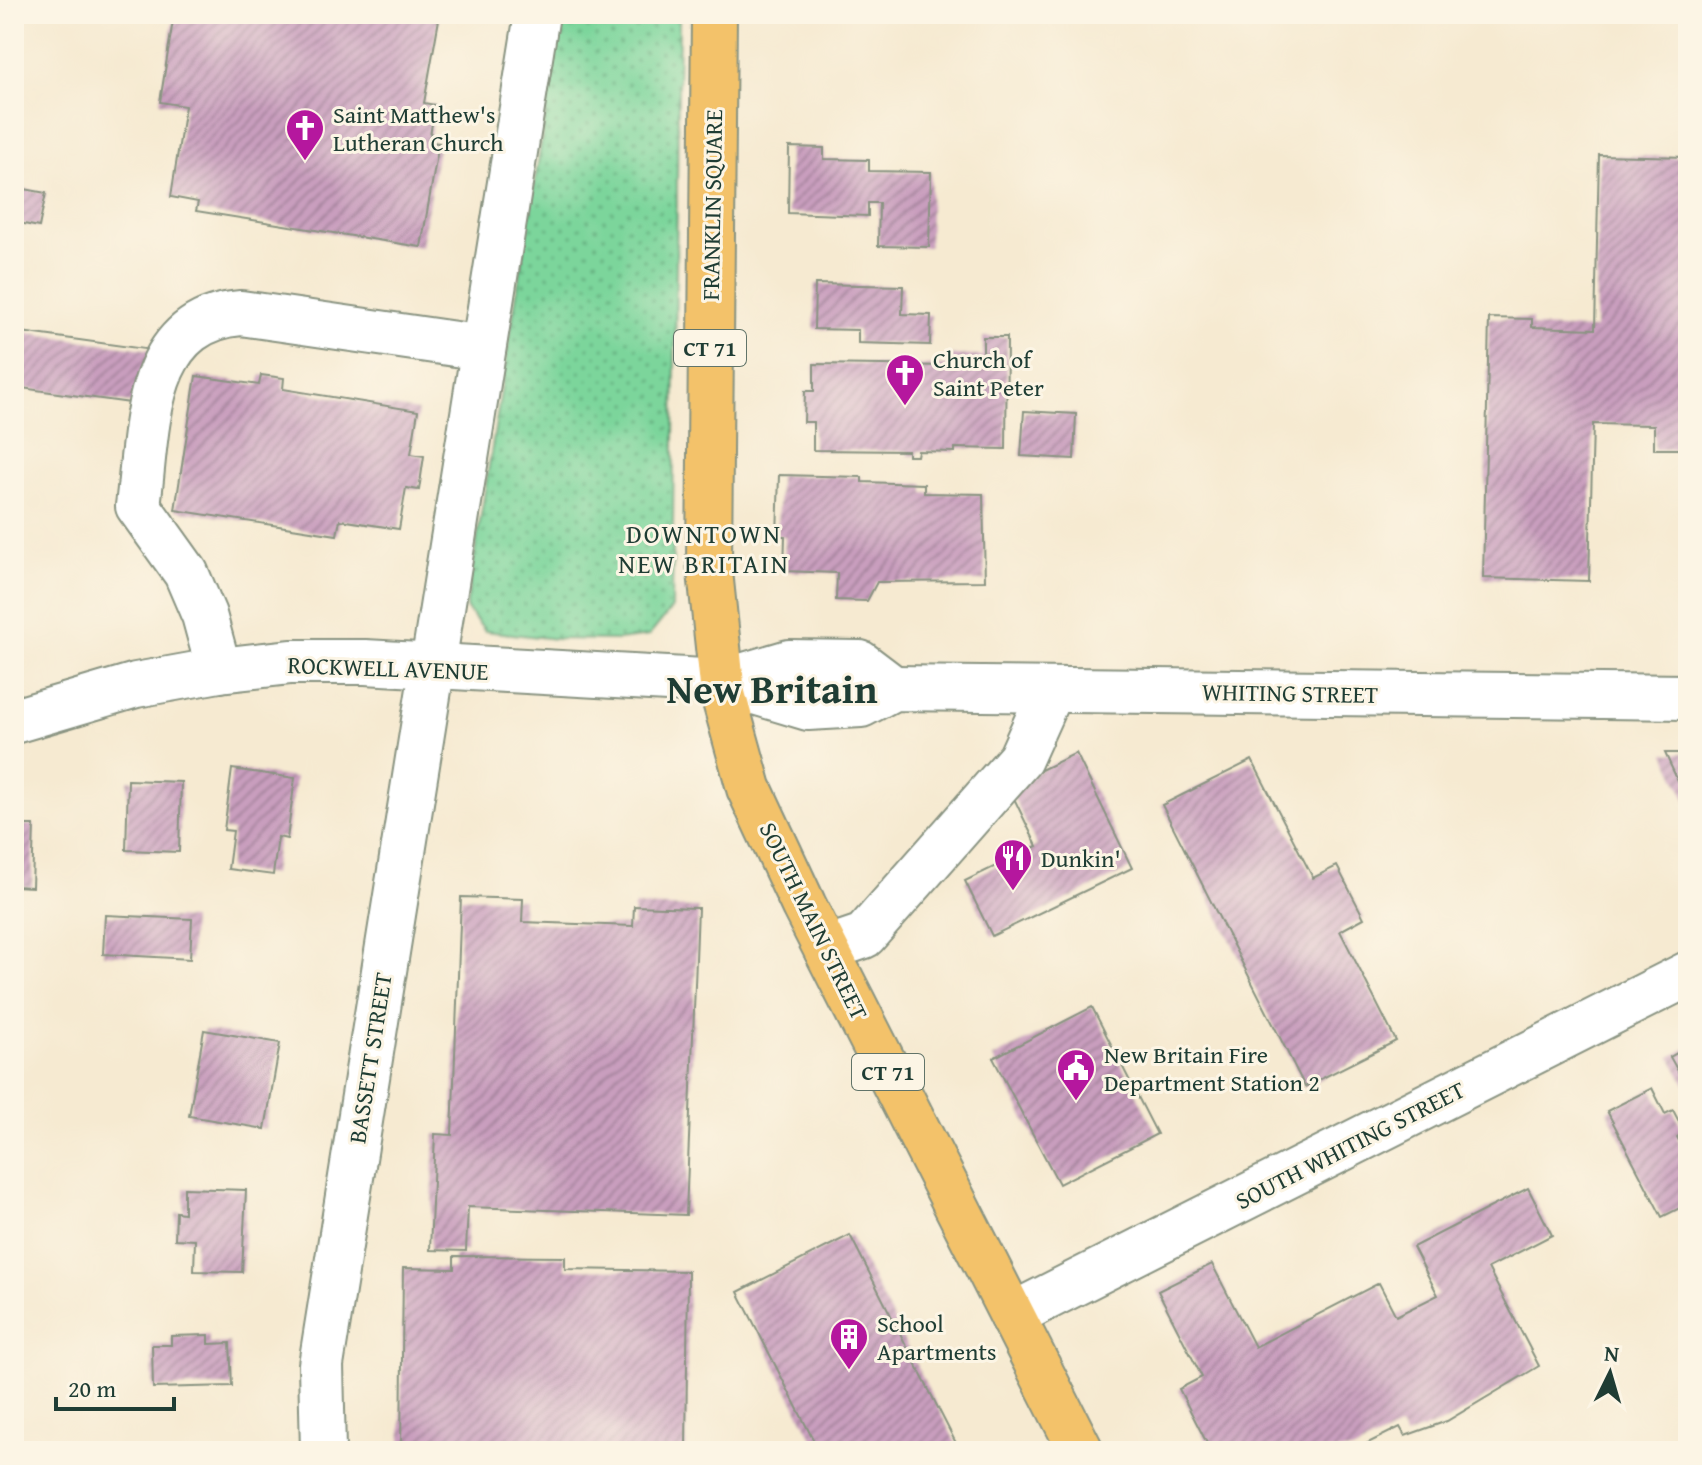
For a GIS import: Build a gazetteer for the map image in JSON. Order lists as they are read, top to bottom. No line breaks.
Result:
{"streets":{"main road":["FRANKLIN SQUARE","CT 71","SOUTH MAIN STREET"],"street":["ROCKWELL AVENUE","WHITING STREET","BASSETT STREET","SOUTH WHITING STREET"]},"crossings":[["FRANKLIN SQUARE","ROCKWELL AVENUE"],["FRANKLIN SQUARE","WHITING STREET"],["FRANKLIN SQUARE","SOUTH MAIN STREET"],["ROCKWELL AVENUE","WHITING STREET"],["ROCKWELL AVENUE","SOUTH MAIN STREET"],["ROCKWELL AVENUE","BASSETT STREET"],["WHITING STREET","SOUTH MAIN STREET"],["SOUTH MAIN STREET","SOUTH WHITING STREET"]],"districts":["DOWNTOWN NEW BRITAIN","New Britain"],"places":{"church":["Saint Matthew's Lutheran Church","Church of Saint Peter"],"restaurant":["Dunkin'"],"public building":["New Britain Fire Department Station 2"],"building":["School Apartments"]},"scale_bar":"20 m","north":"top"}
